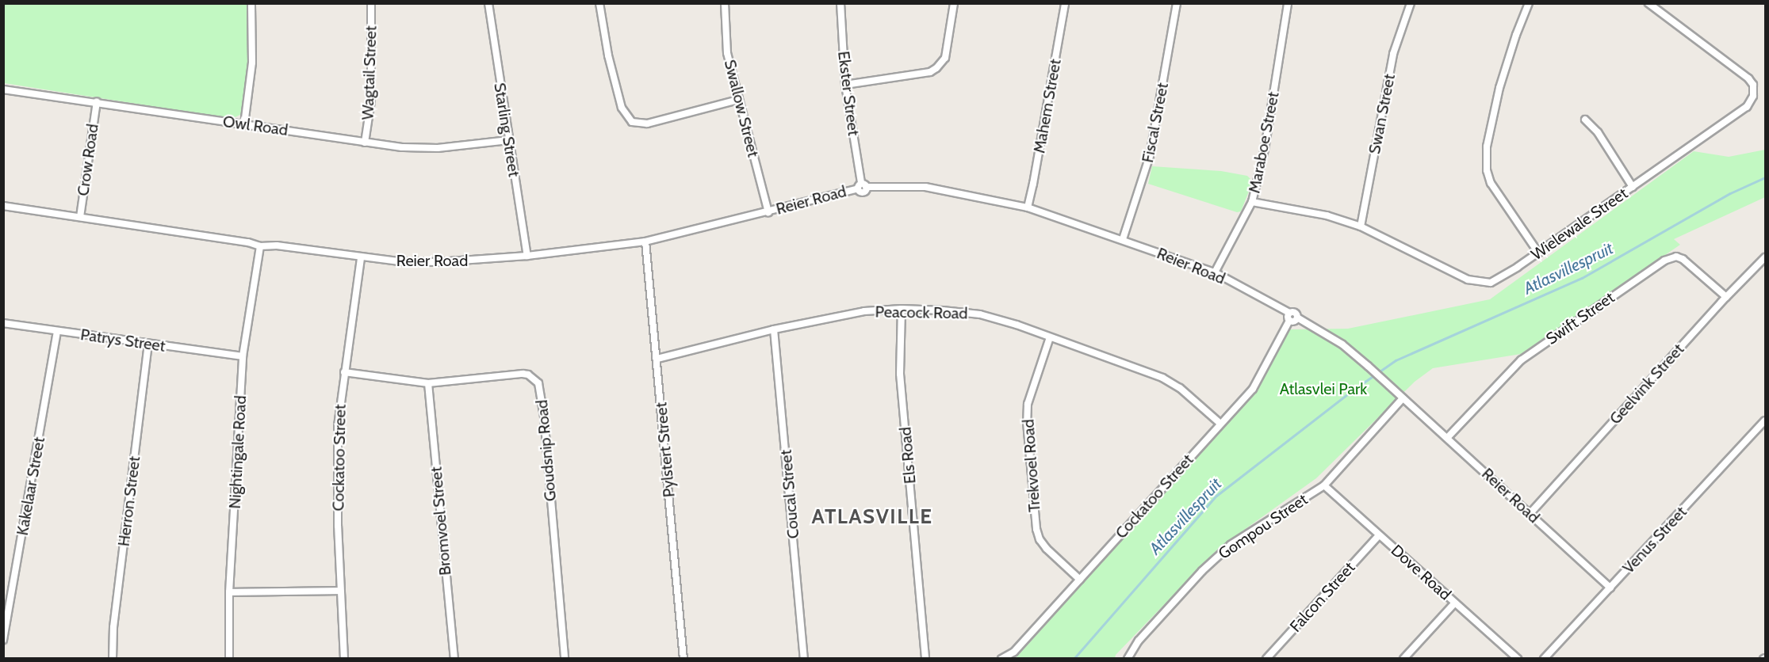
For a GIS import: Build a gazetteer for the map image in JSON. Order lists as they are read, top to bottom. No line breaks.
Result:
{"streets":{"street":["Wagtail Street","Ekster Street","Mahem Street","Swallow Street","Swan Street","Fiscal Street","Owl Road","Starling Street","Maraboe Street","Crow Road","Reier Road","Wielewale Street","Peacock Road","Swift Street","Patrys Street","Geelvink Street","Pylstert Street","Goudsnip Road","Nightingale Road","Els Road","Cockatoo Street","Trekvoel Road","Kakelaar Street","Coucal Street","Herron Street","Bromvoel Street","Gompou Street","Venus Street","Dove Road","Falcon Street"]},"crossings":[["Wagtail Street","Owl Road"],["Ekster Street","Reier Road"],["Mahem Street","Reier Road"],["Swallow Street","Reier Road"],["Swan Street","Wielewale Street"],["Fiscal Street","Reier Road"],["Owl Road","Starling Street"],["Owl Road","Crow Road"],["Starling Street","Reier Road"],["Maraboe Street","Reier Road"],["Maraboe Street","Wielewale Street"],["Crow Road","Reier Road"],["Reier Road","Swift Street"],["Reier Road","Geelvink Street"],["Reier Road","Pylstert Street"],["Reier Road","Nightingale Road"],["Reier Road","Cockatoo Street"],["Reier Road","Gompou Street"],["Reier Road","Venus Street"],["Peacock Road","Pylstert Street"],["Peacock Road","Els Road"],["Peacock Road","Cockatoo Street"],["Peacock Road","Trekvoel Road"],["Peacock Road","Coucal Street"],["Swift Street","Geelvink Street"],["Patrys Street","Nightingale Road"],["Patrys Street","Kakelaar Street"],["Patrys Street","Herron Street"],["Goudsnip Road","Cockatoo Street"],["Goudsnip Road","Bromvoel Street"],["Cockatoo Street","Trekvoel Road"],["Gompou Street","Dove Road"],["Dove Road","Falcon Street"]],"districts":["ATLASVILLE"],"water":["Atlasvillespruit"],"parks":["Atlasvlei Park"]}
